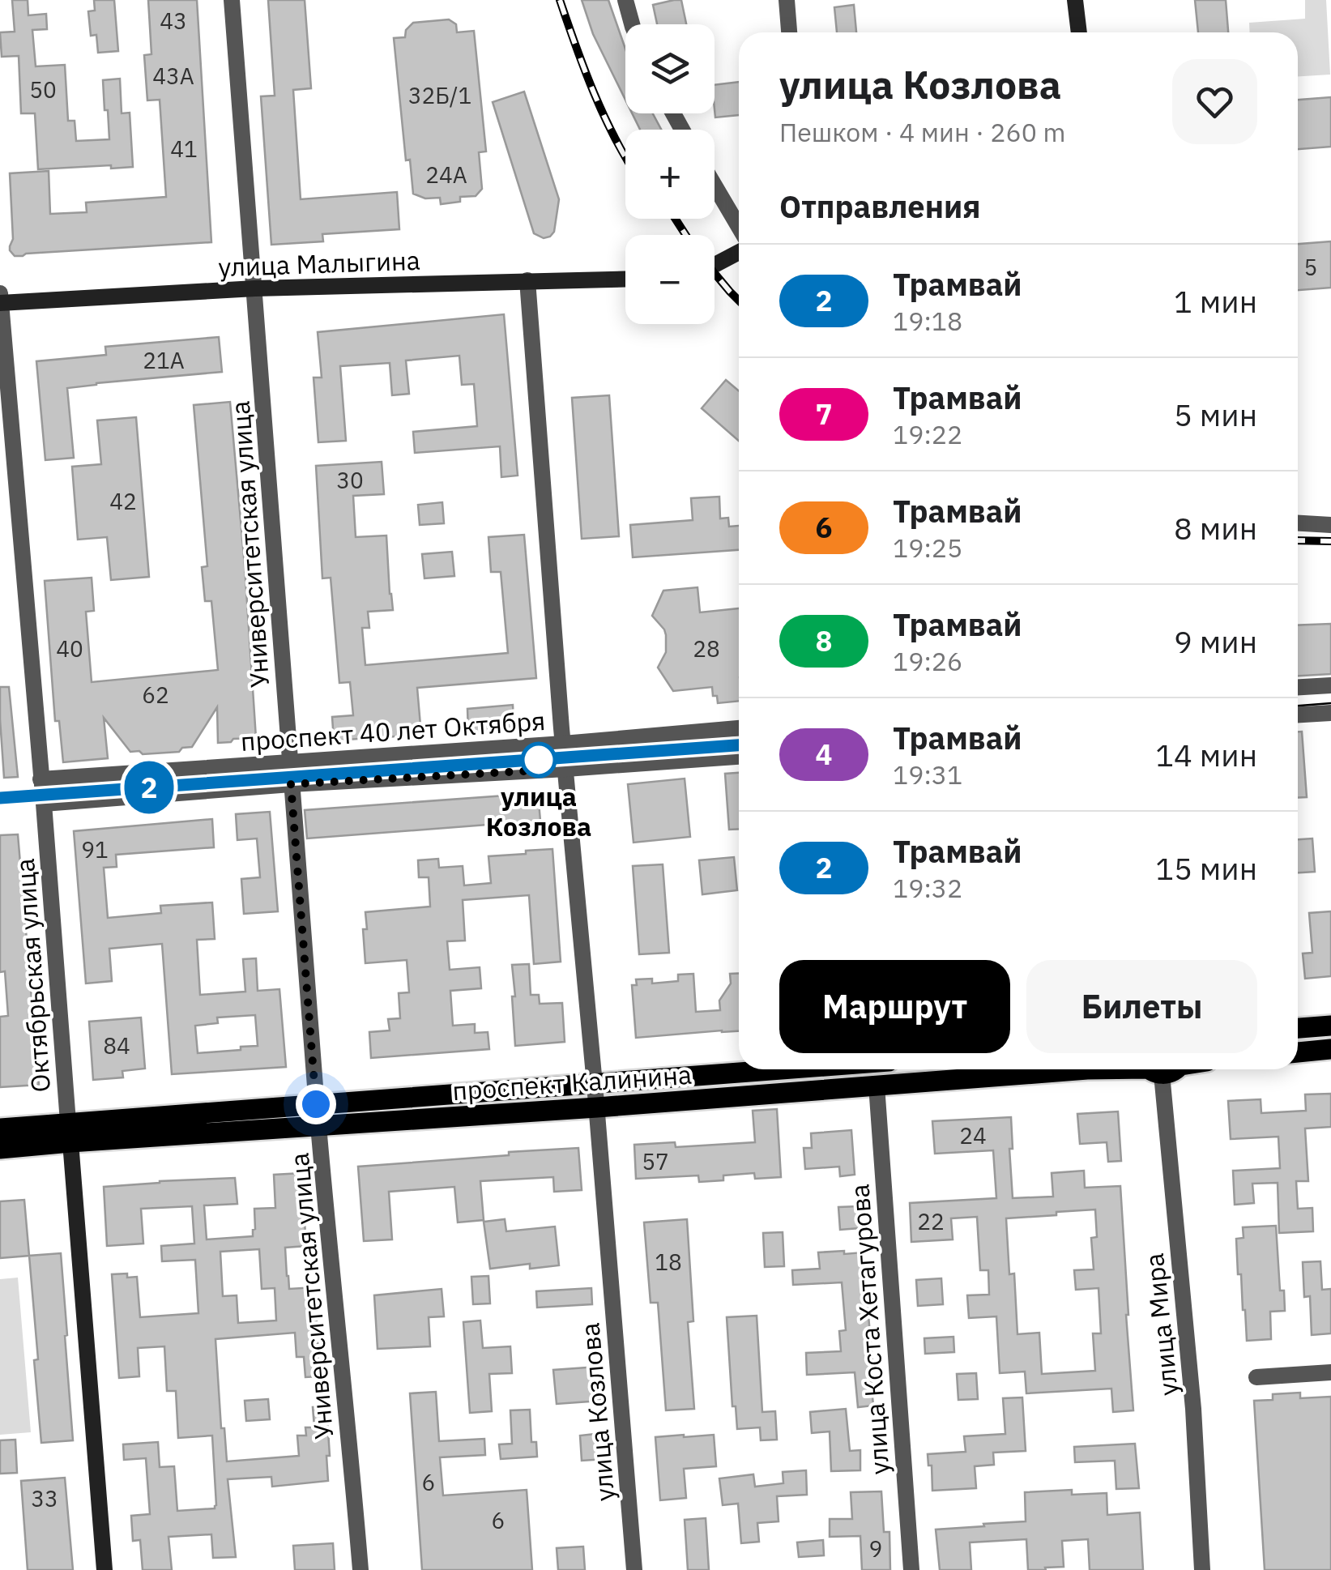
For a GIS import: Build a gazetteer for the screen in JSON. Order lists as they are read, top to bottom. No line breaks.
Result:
{"streets":{"main road":["улица Малыгина","Октябрьская улица","проспект Калинина"],"street":["Университетская улица","проспект 40 лет Октября","улица Мира","улица Коста Хетагурова","улица Козлова"]},"crossings":[["улица Малыгина","Университетская улица"],["улица Малыгина","Октябрьская улица"],["улица Малыгина","улица Козлова"],["Университетская улица","проспект 40 лет Октября"],["Университетская улица","проспект Калинина"],["проспект 40 лет Октября","Октябрьская улица"],["проспект 40 лет Октября","улица Козлова"],["Октябрьская улица","проспект Калинина"],["проспект Калинина","улица Коста Хетагурова"],["проспект Калинина","улица Козлова"]],"places":["улица Козлова"],"lines":["tram line 2"],"house_numbers":["43","43А","50","32Б/1","41","24А","5","21А","30","42","40","28","62","91","84","24","57","22","18","6","33","6","9"],"page":{"on_map":"2","map_buttons":["+","−"],"heading":[["улица Козлова","Пешком · 4 мин · 260 m"],"Отправления"],"list":[{"mark":"2","name":"Трамвай","note":"19:18","value":"1 мин"},{"mark":"7","name":"Трамвай","note":"19:22","value":"5 мин"},{"mark":"6","name":"Трамвай","note":"19:25","value":"8 мин"},{"mark":"8","name":"Трамвай","note":"19:26","value":"9 мин"},{"mark":"4","name":"Трамвай","note":"19:31","value":"14 мин"},{"mark":"2","name":"Трамвай","note":"19:32","value":"15 мин"}],"buttons":["Маршрут","Билеты"]}}
